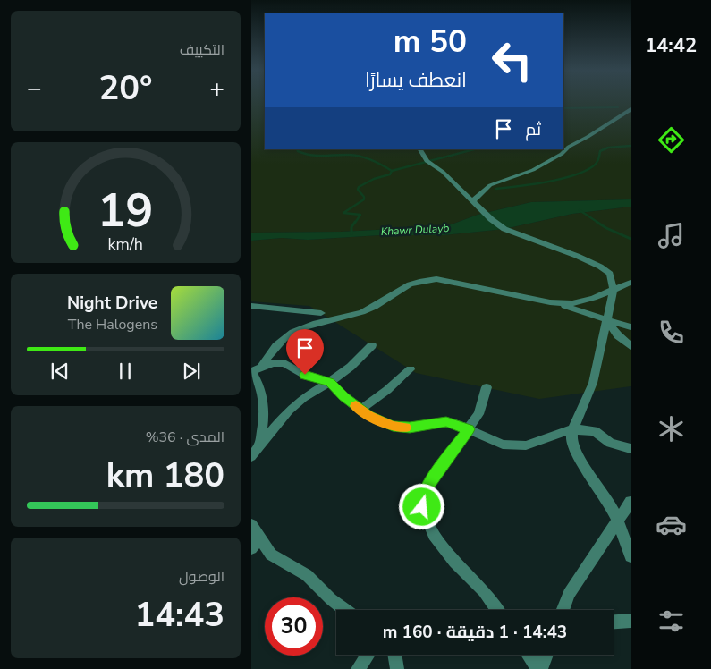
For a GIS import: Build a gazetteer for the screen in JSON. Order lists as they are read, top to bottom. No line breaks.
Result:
{"water":["Khawr Dulayb"],"page":{"tabs":"14:42","tile":["التكييف",["المدى · 36%","180 km"],["الوصول","14:43"]],"turn":["50 m","انعطف يسارًا"],"heat":["−","20°","+"],"then":"ثم","song":["Night Drive","The Halogens"],"limit":"30","trip":"14:43 · 1 دقيقة · 160 m","gauge":["19","km/h"]}}
